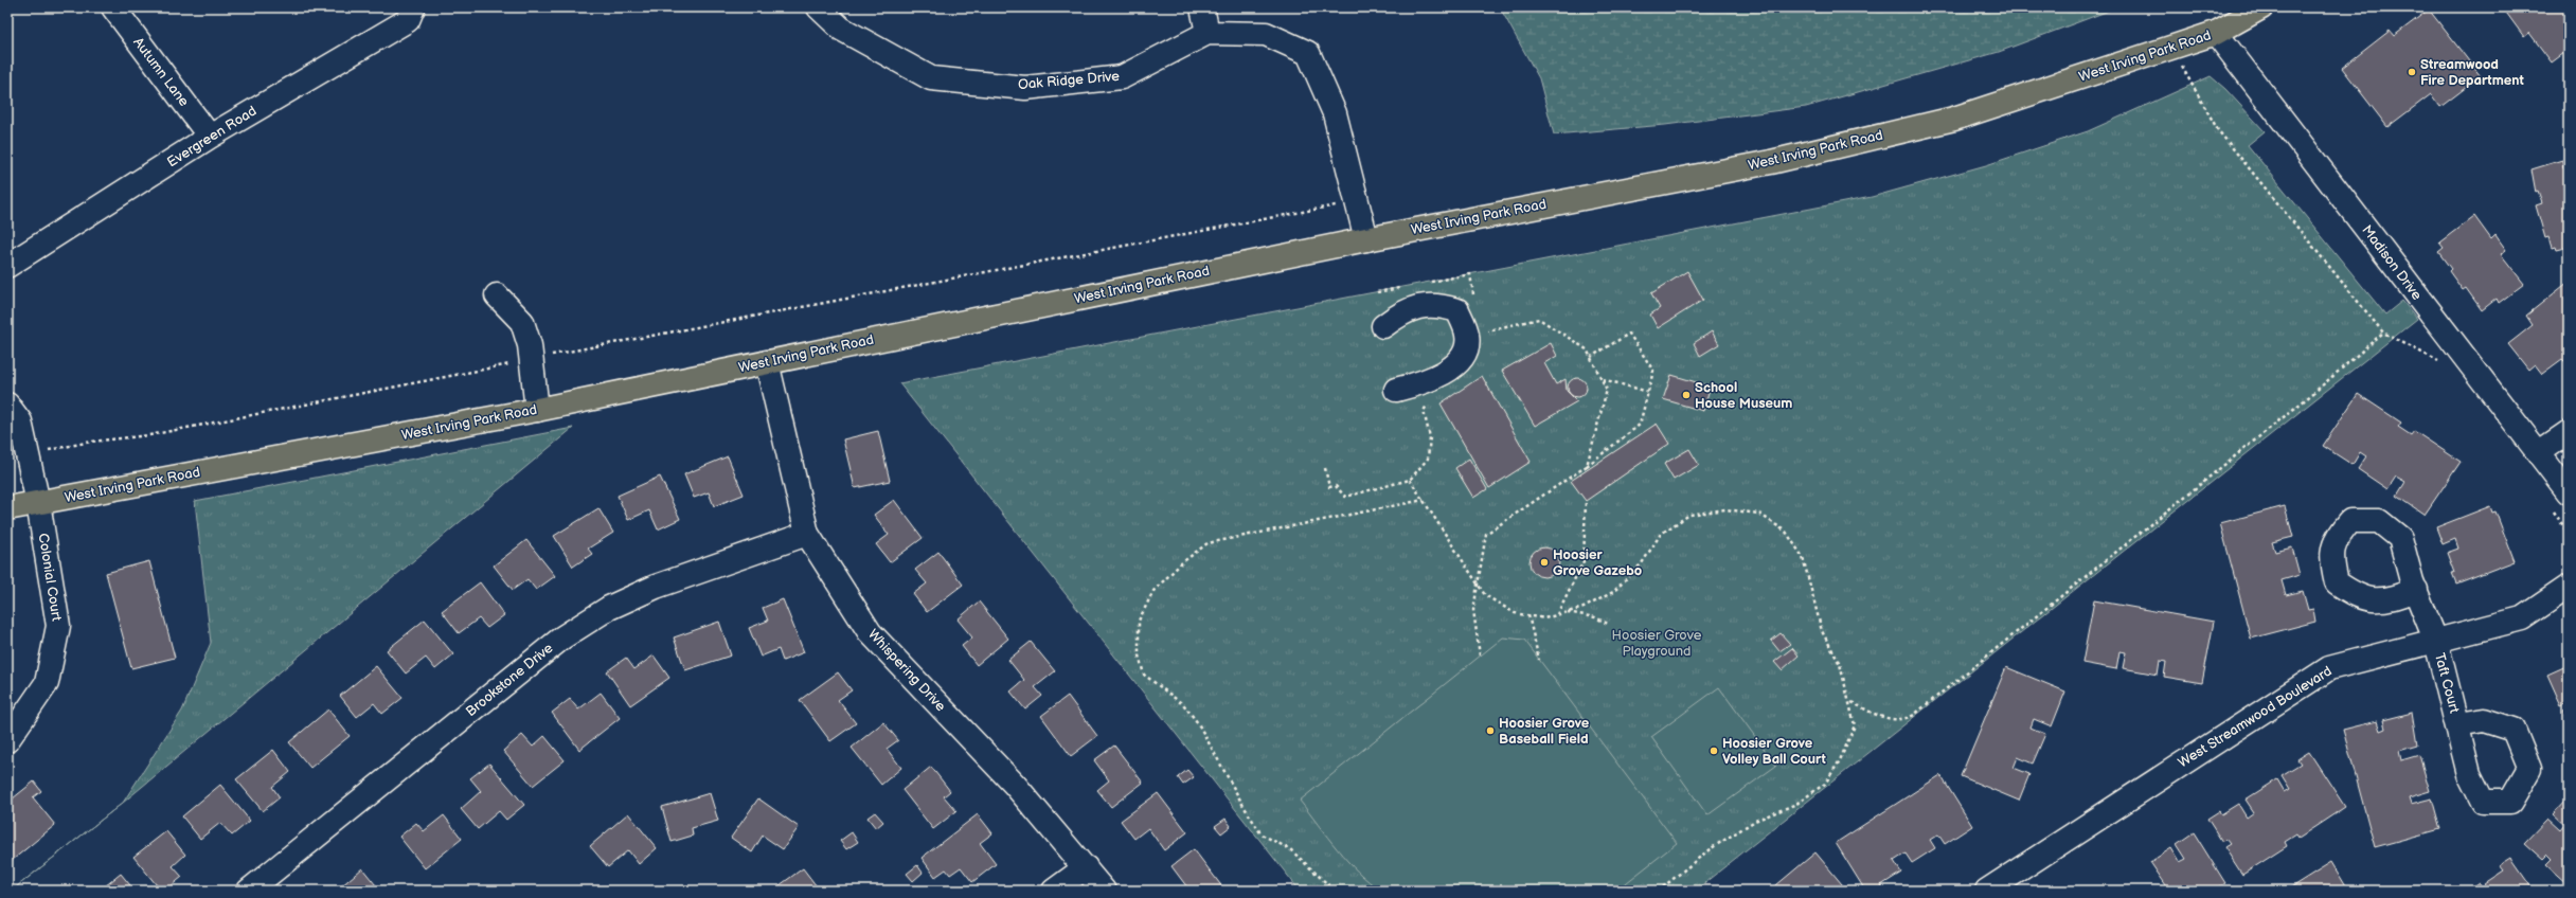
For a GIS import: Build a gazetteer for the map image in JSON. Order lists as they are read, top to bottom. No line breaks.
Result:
{"streets":{"main road":["West Irving Park Road"],"street":["Autumn Lane","Oak Ridge Drive","Evergreen Road","Madison Drive","Colonial Court","Whispering Drive","Brookstone Drive","Taft Court","West Streamwood Boulevard"]},"crossings":[["West Irving Park Road","Oak Ridge Drive"],["West Irving Park Road","Madison Drive"],["West Irving Park Road","Colonial Court"],["West Irving Park Road","Whispering Drive"],["Autumn Lane","Evergreen Road"],["Whispering Drive","Brookstone Drive"],["Taft Court","West Streamwood Boulevard"]],"parks":["Hoosier Grove Playground"],"places":["Streamwood Fire Department","School House Museum","Hoosier Grove Gazebo","Hoosier Grove Baseball Field","Hoosier Grove Volley Ball Court"]}
